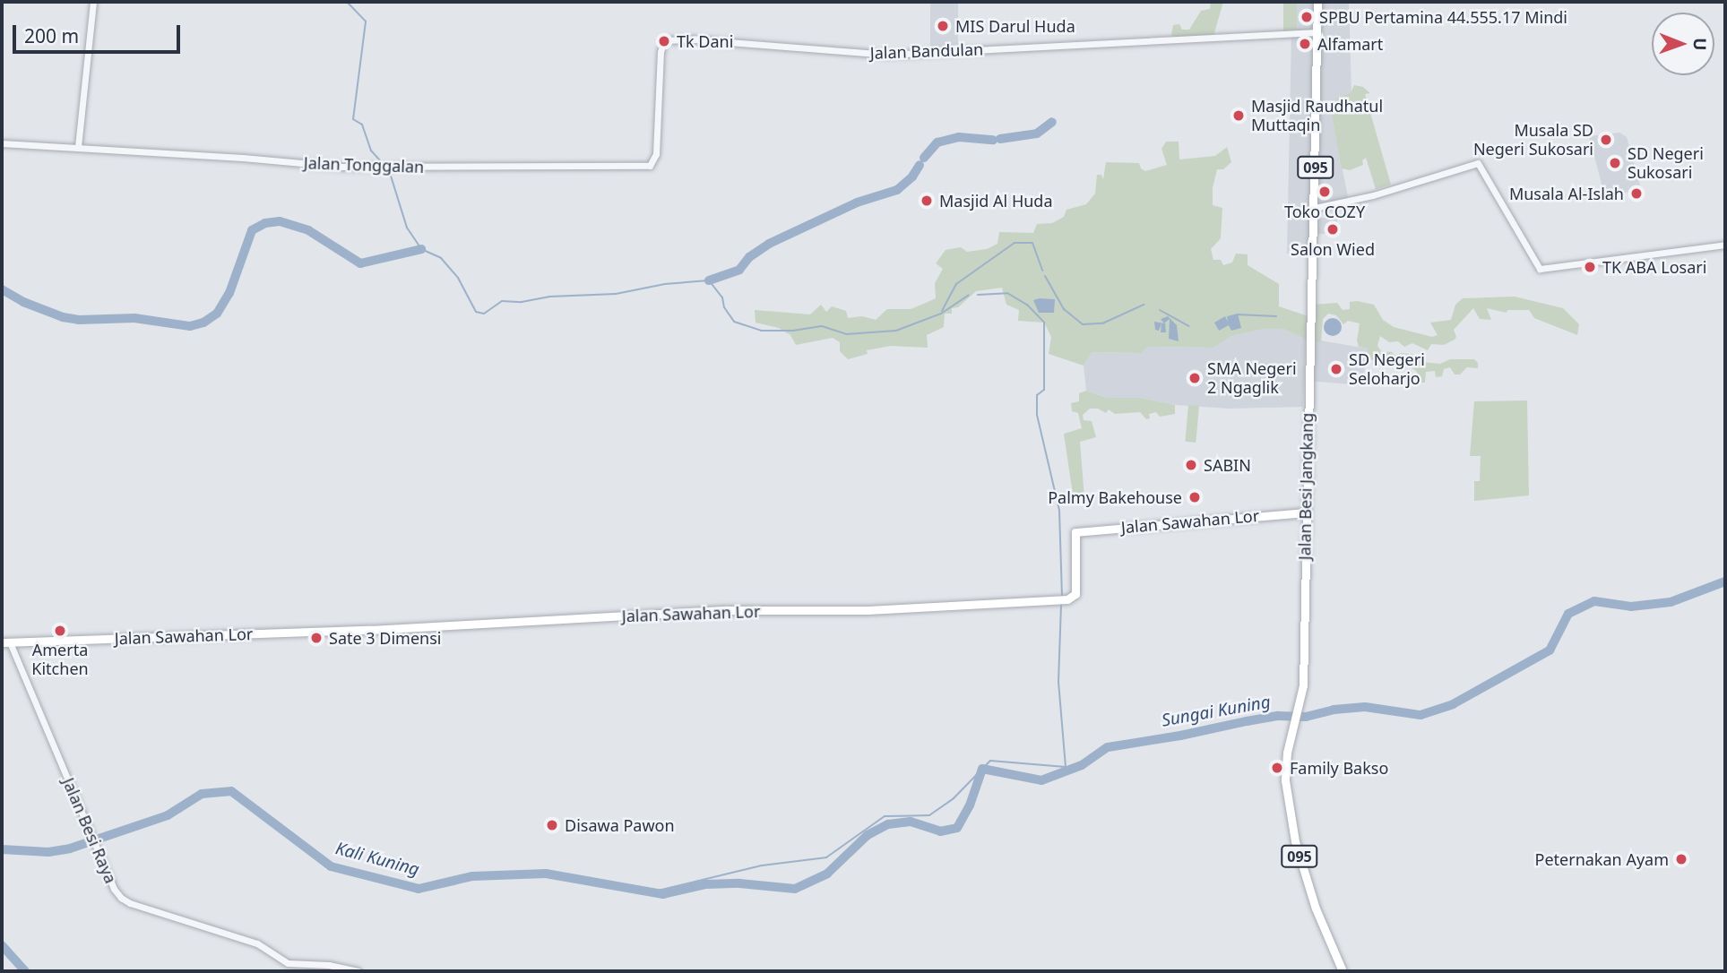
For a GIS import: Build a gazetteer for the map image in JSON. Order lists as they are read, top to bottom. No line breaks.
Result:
{"streets":{"main road":["095","Jalan Besi Jangkang","Jalan Sawahan Lor"],"street":["Jalan Bandulan","Jalan Tonggalan","Jalan Besi Raya"]},"crossings":[["Jalan Bandulan","Jalan Tonggalan"],["Jalan Bandulan","Jalan Besi Jangkang"],["Jalan Besi Jangkang","Jalan Sawahan Lor"],["Jalan Sawahan Lor","Jalan Besi Raya"]],"water":["Sungai Kuning","Kali Kuning"],"places":["SPBU Pertamina 44.555.17 Mindi","MIS Darul Huda","Tk Dani","Alfamart","Masjid Raudhatul Muttaqin","Musala SD Negeri Sukosari","SD Negeri Sukosari","Toko COZY","Musala Al-Islah","Masjid Al Huda","Salon Wied","TK ABA Losari","SD Negeri Seloharjo","SMA Negeri 2 Ngaglik","SABIN","Palmy Bakehouse","Amerta Kitchen","Sate 3 Dimensi","Family Bakso","Disawa Pawon","Peternakan Ayam"],"scale_bar":"200 m","north":"right"}
